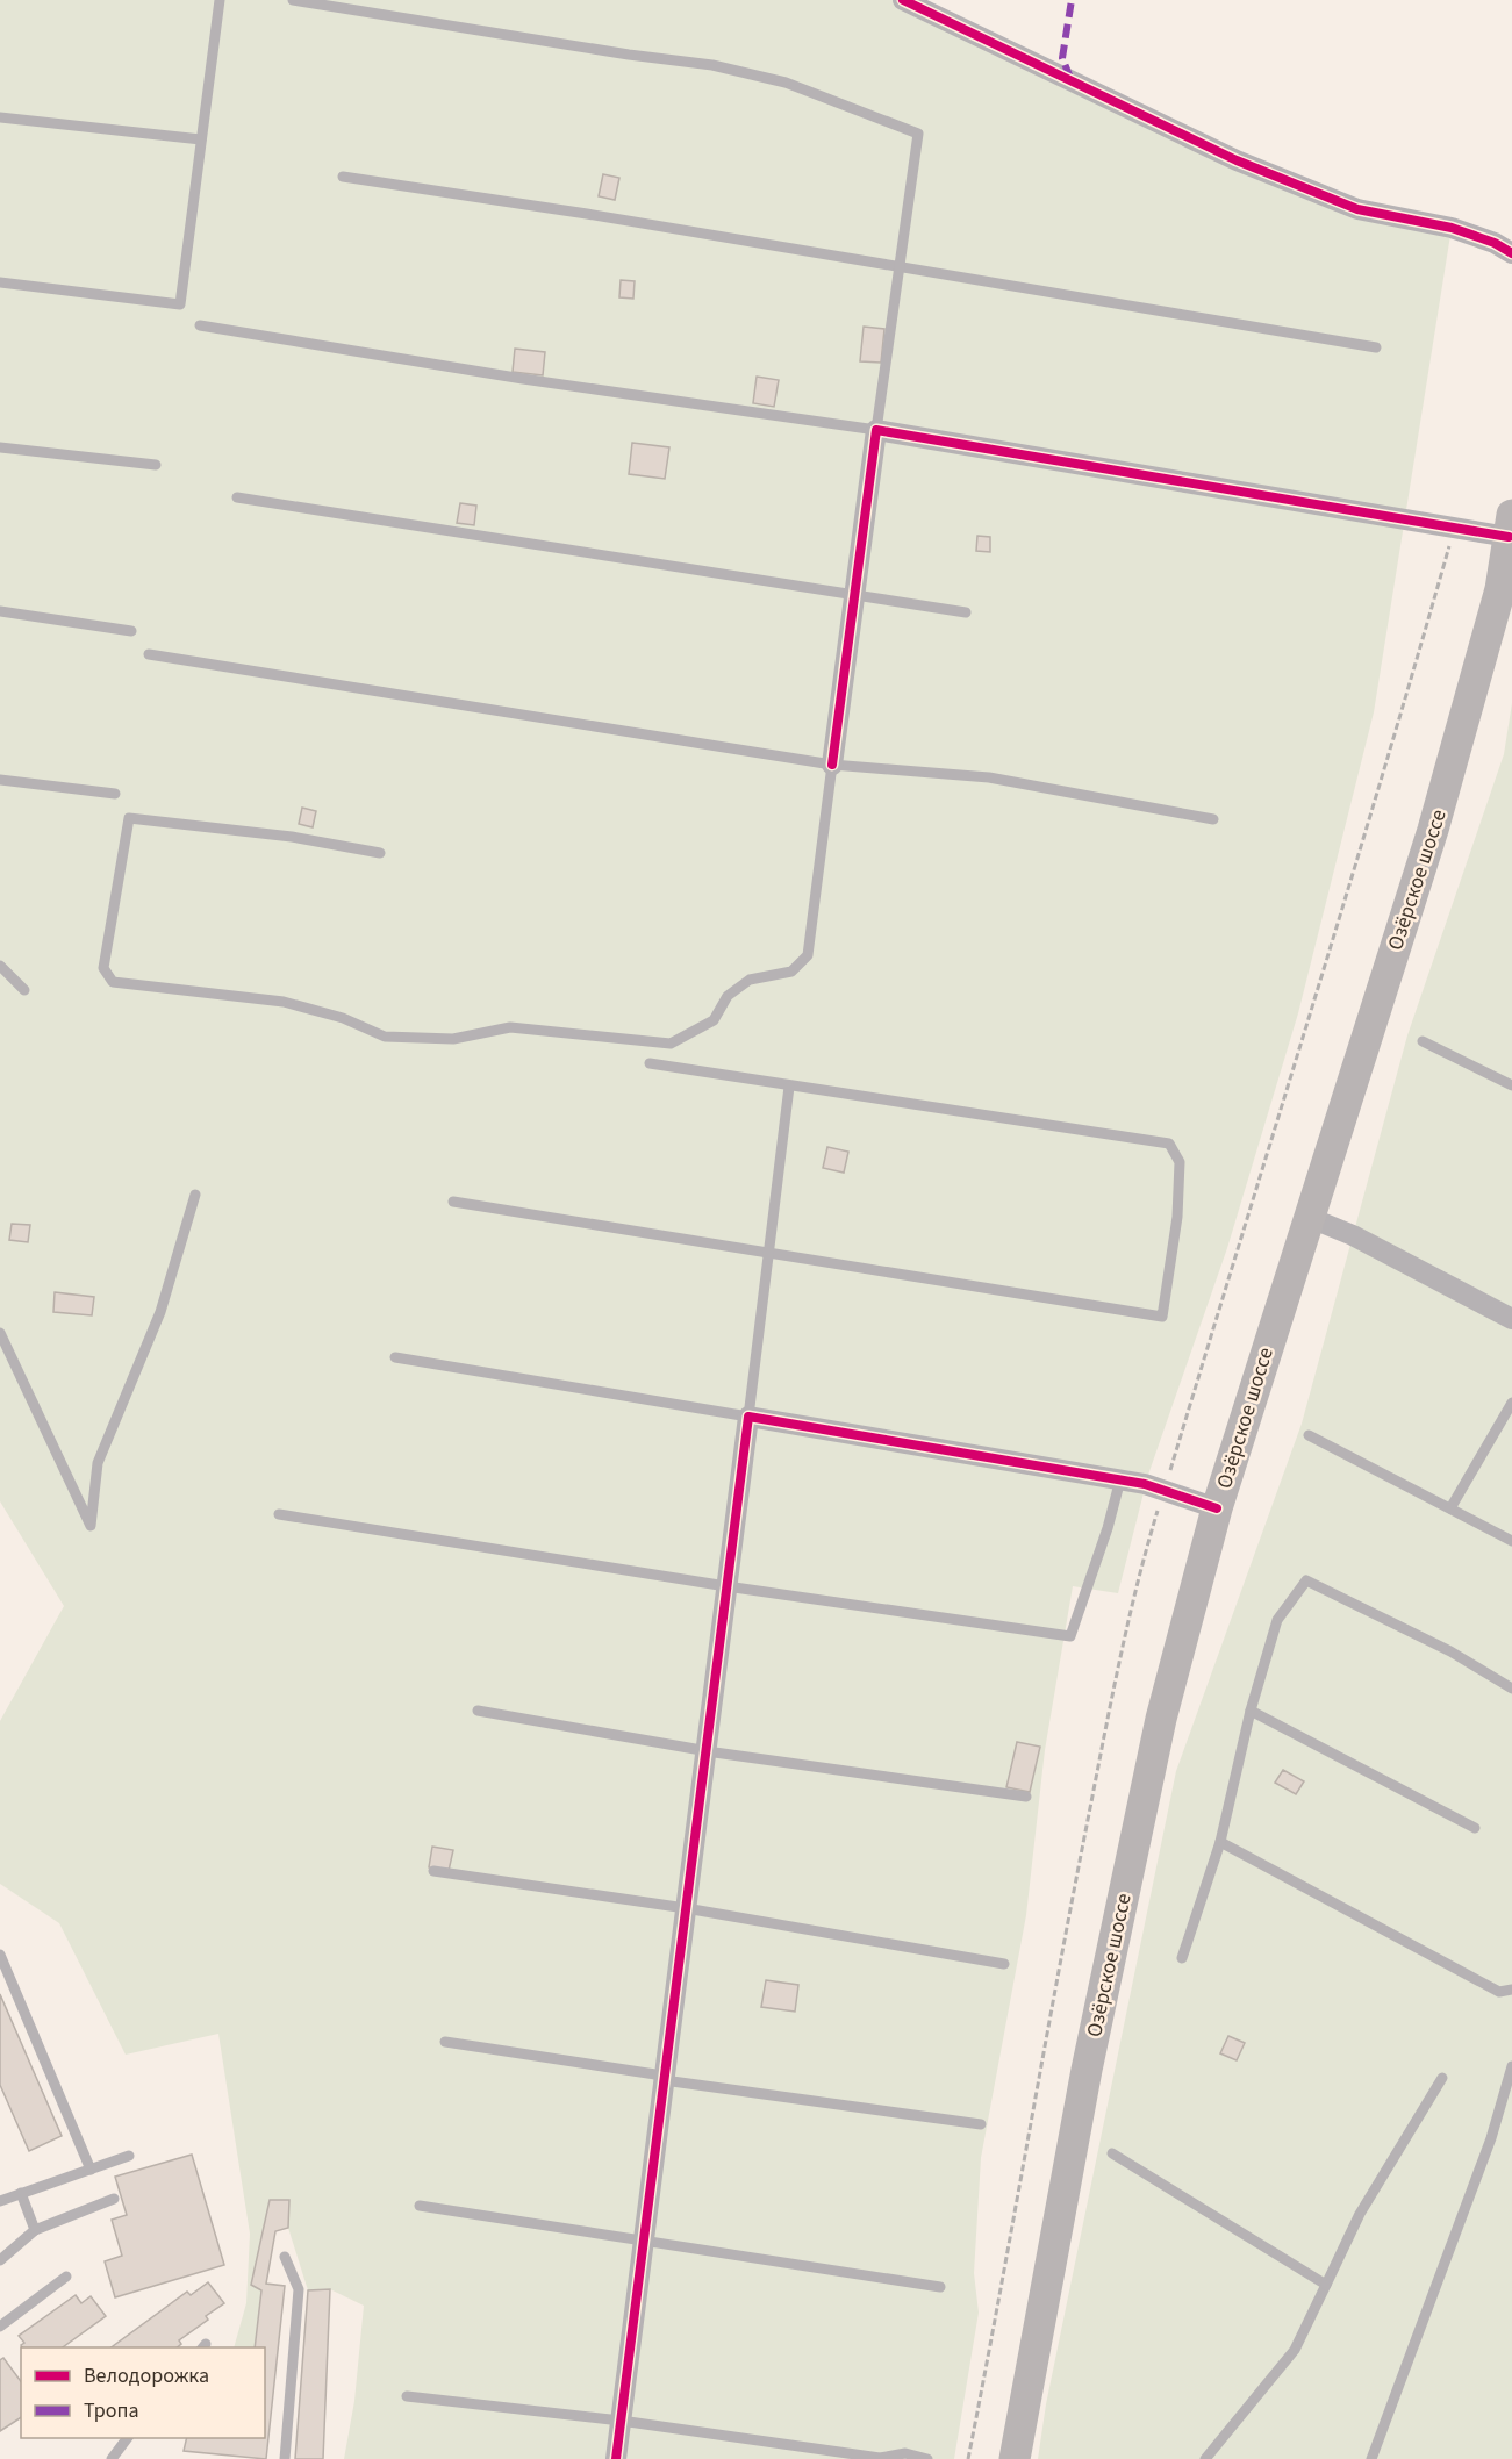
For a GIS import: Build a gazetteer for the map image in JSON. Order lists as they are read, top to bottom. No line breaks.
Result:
{"streets":{"main road":["Озёрское шоссе"]},"legend":["Велодорожка","Тропа"]}
